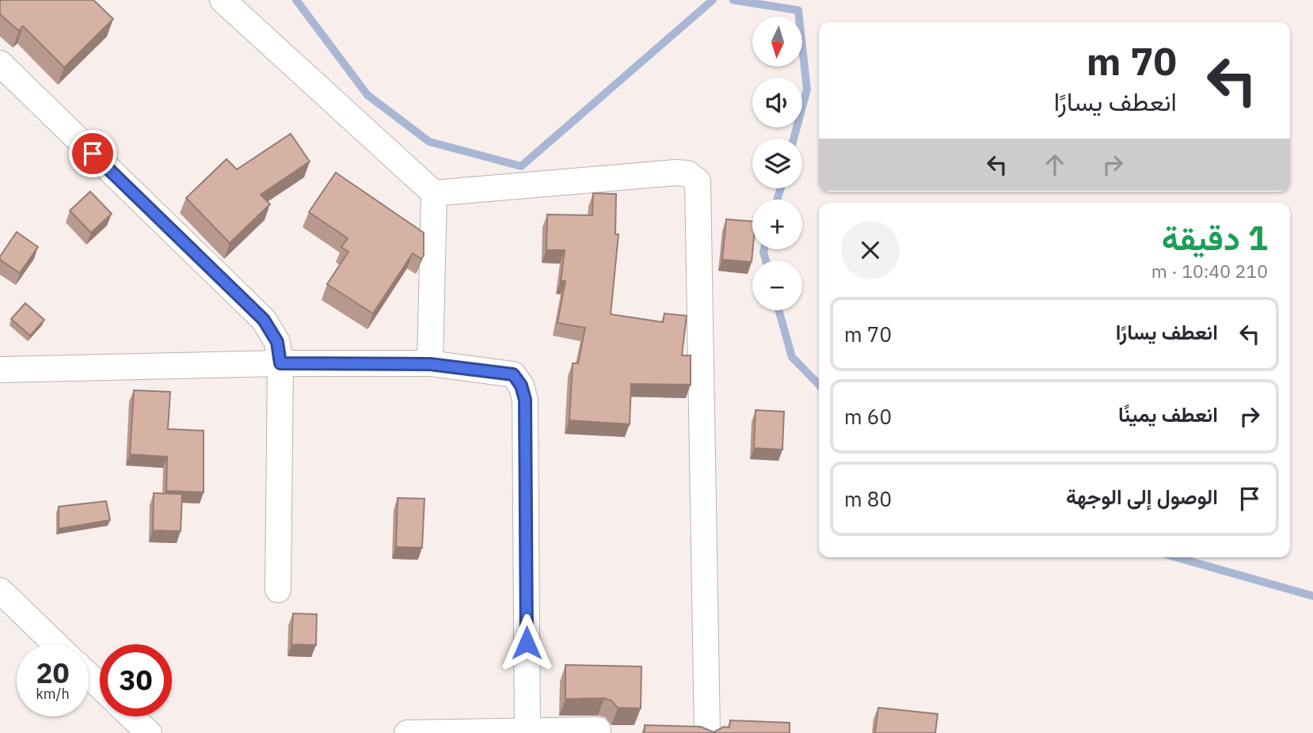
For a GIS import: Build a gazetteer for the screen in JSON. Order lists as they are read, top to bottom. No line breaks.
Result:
{"north":"bottom","page":{"map_buttons":["+","−"],"turn":["70 m","انعطف يسارًا"],"heading":["1 دقيقة","210 m · 10:40"],"list":[{"name":"انعطف يسارًا","value":"70 m"},{"name":"انعطف يمينًا","value":"60 m"},{"name":"الوصول إلى الوجهة","value":"80 m"}],"speed":"20 km/h","limit":"30"}}
